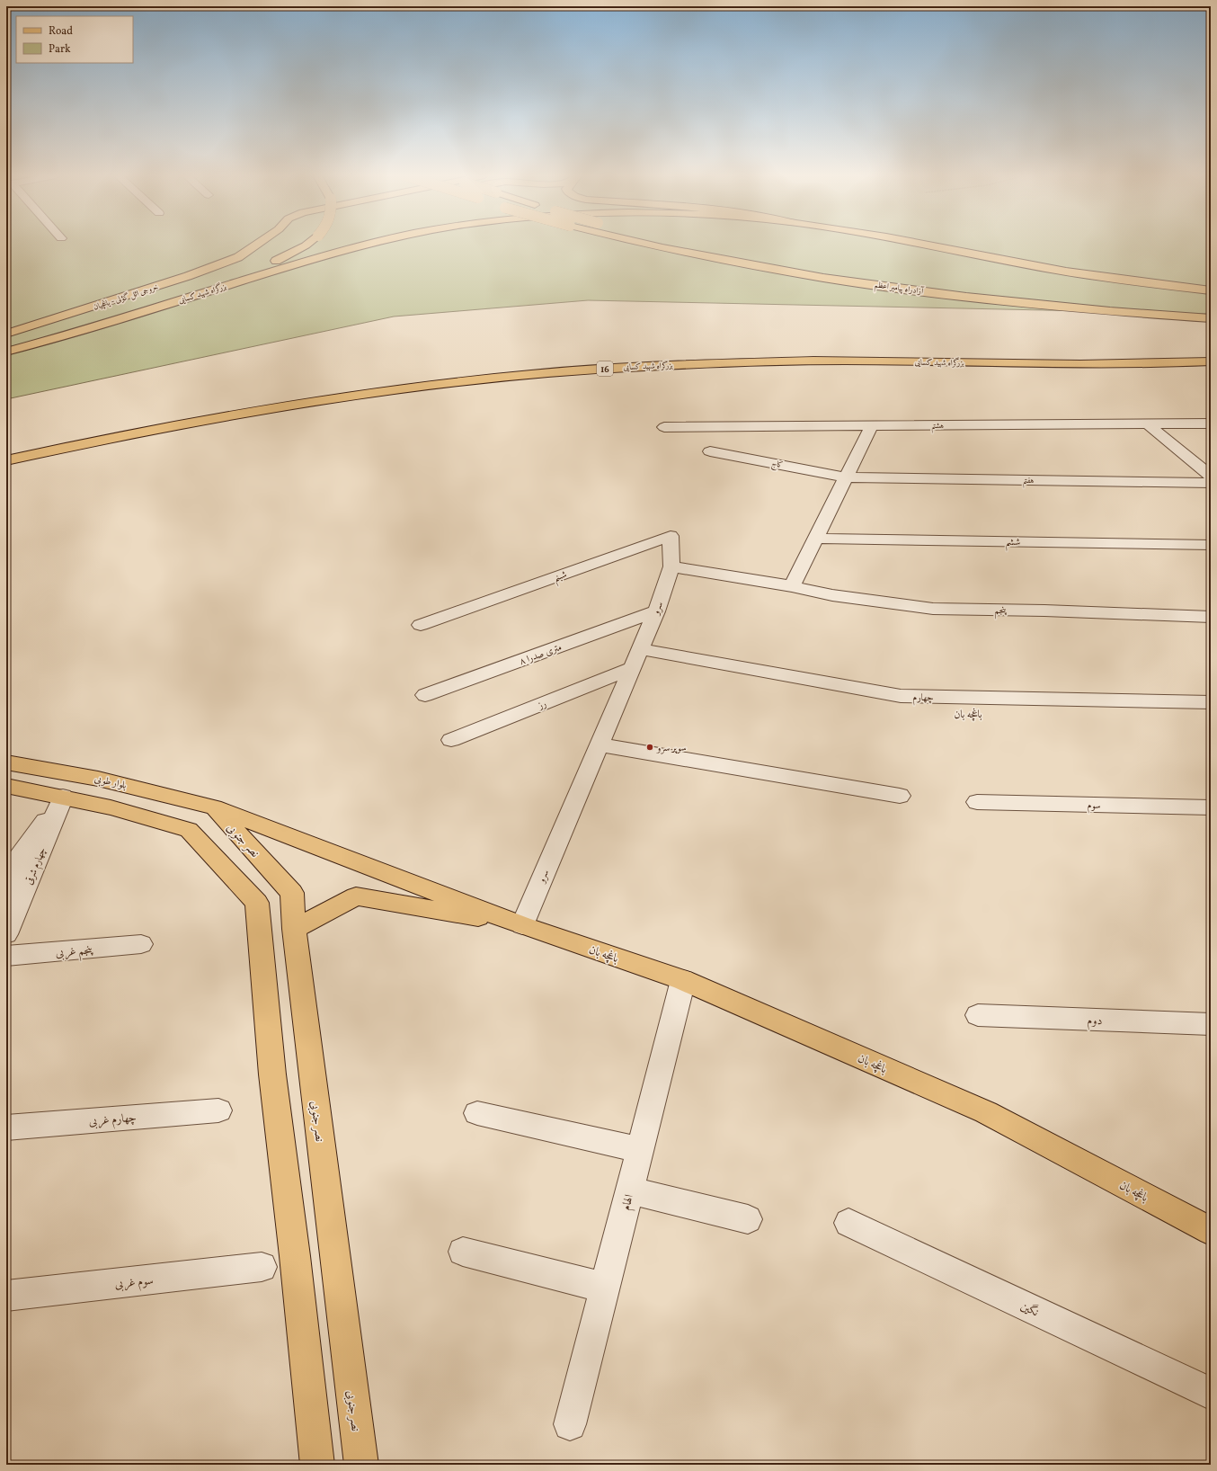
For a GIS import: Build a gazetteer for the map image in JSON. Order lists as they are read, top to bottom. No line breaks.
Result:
{"streets":{"main road":["آزادراه پیامبر اعظم","بزرگراه شهید کسایی","خروجی ائل گؤلی - یاغچیان","16","بلوار طوبی","نصر جنوبی","باغچه بان"],"street":["هشتم","کاج","هفتم","ششم","شبنم","سرو","پنجم","۸ متری صدرا","چهارم","رز","سوم","چهارم شرقی","پنجم غربی","دوم","چهارم غربی","الهام","سوم غربی","نگین"]},"crossings":[["کاج","هفتم"],["شبنم","سرو"],["سرو","۸ متری صدرا"],["سرو","چهارم"],["سرو","رز"],["سرو","بلوار طوبی"],["سرو","باغچه بان"],["بلوار طوبی","نصر جنوبی"],["بلوار طوبی","باغچه بان"],["باغچه بان","الهام"]],"districts":["باغچه بان"],"places":["سوپر سرو"],"legend":["Road","Park"]}
